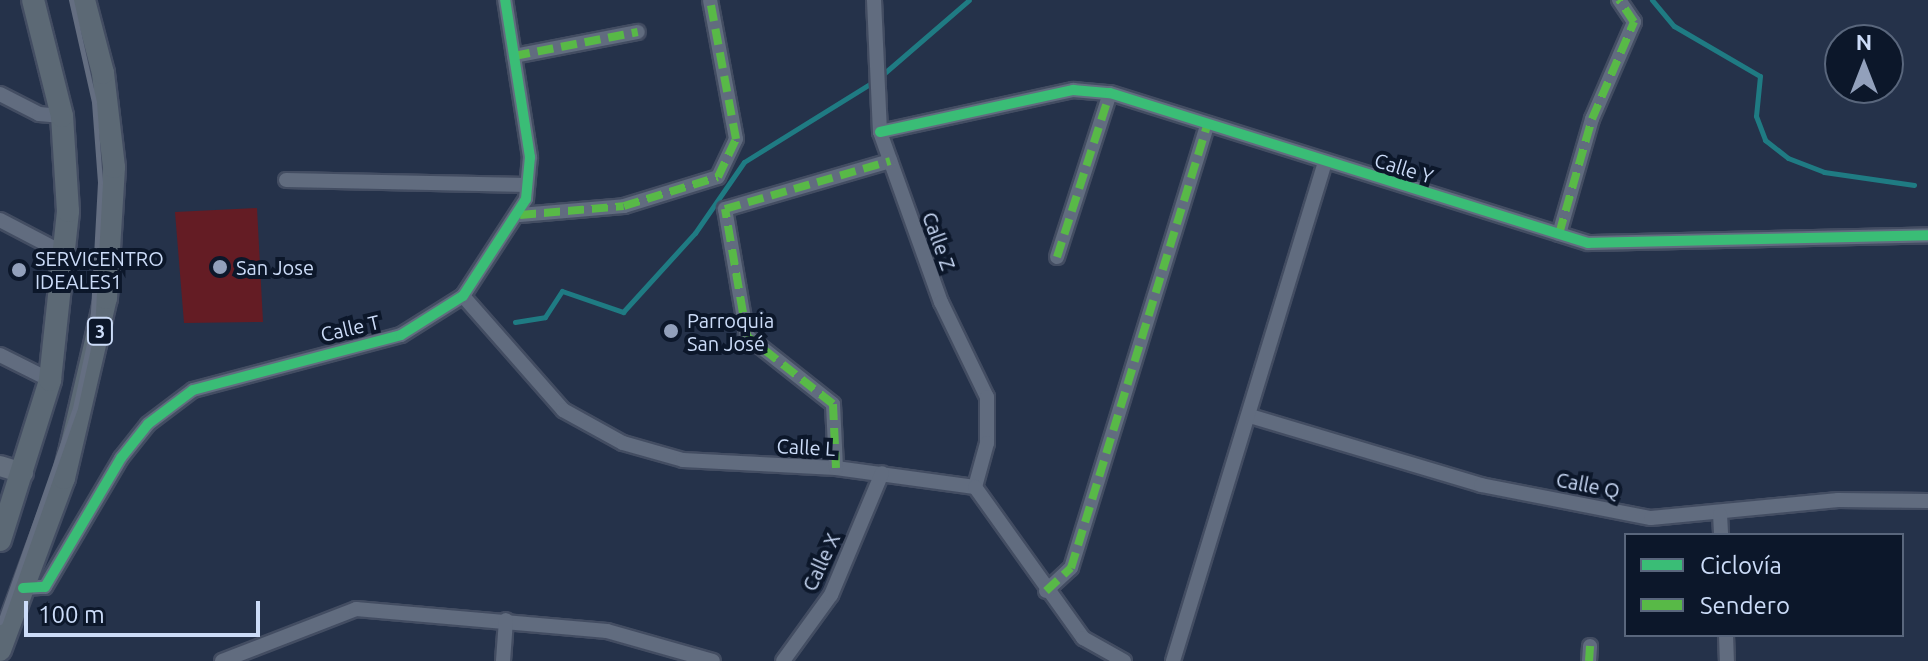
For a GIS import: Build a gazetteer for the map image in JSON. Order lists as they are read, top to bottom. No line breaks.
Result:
{"streets":{"main road":["3"],"street":["Calle Y","Calle Z","Calle T","Calle L","Calle Q","Calle X"]},"crossings":[["Calle Y","Calle Z"],["Calle Z","Calle L"],["Calle T","3"],["Calle T","Calle L"],["Calle L","Calle X"]],"places":["San Jose","SERVICENTRO IDEALES1","Parroquia San José"],"legend":["Ciclovía","Sendero"],"scale_bar":"100 m","north":"top"}
